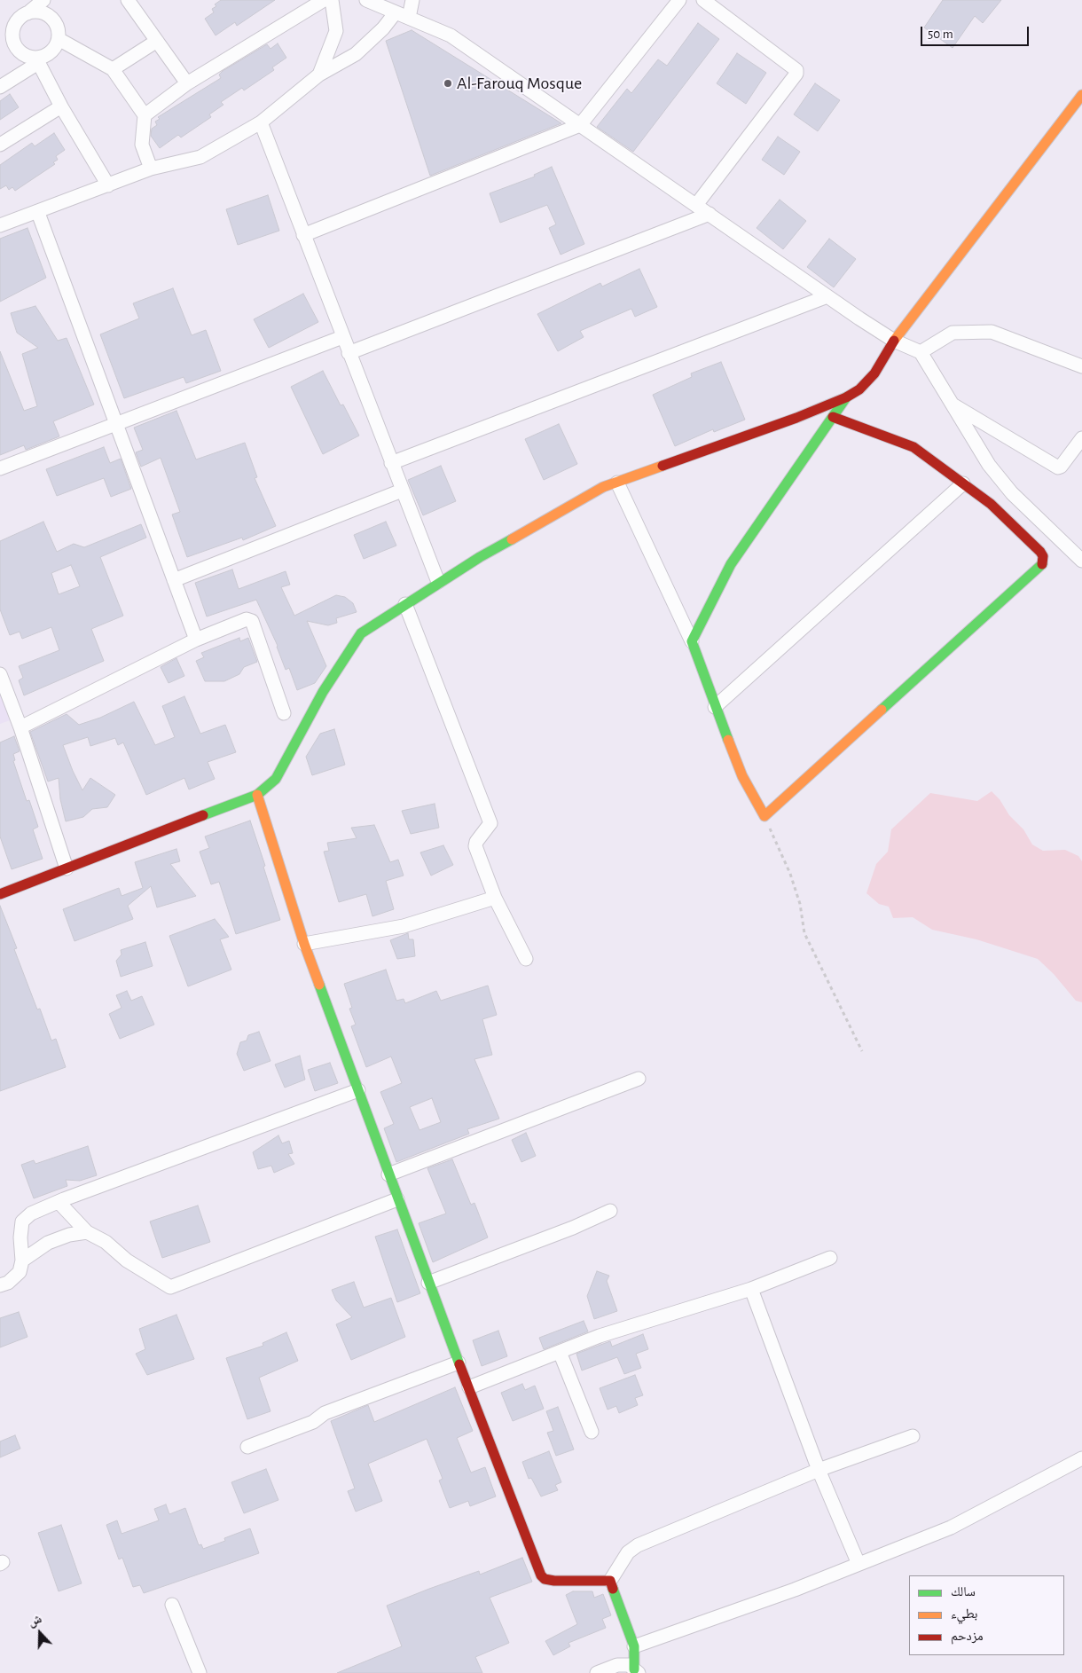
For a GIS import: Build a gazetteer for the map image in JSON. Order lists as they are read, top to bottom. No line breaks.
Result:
{"places":["Al-Farouq Mosque"],"legend":["سالك","بطيء","مزدحم"],"scale_bar":"50 m","north":"top"}
